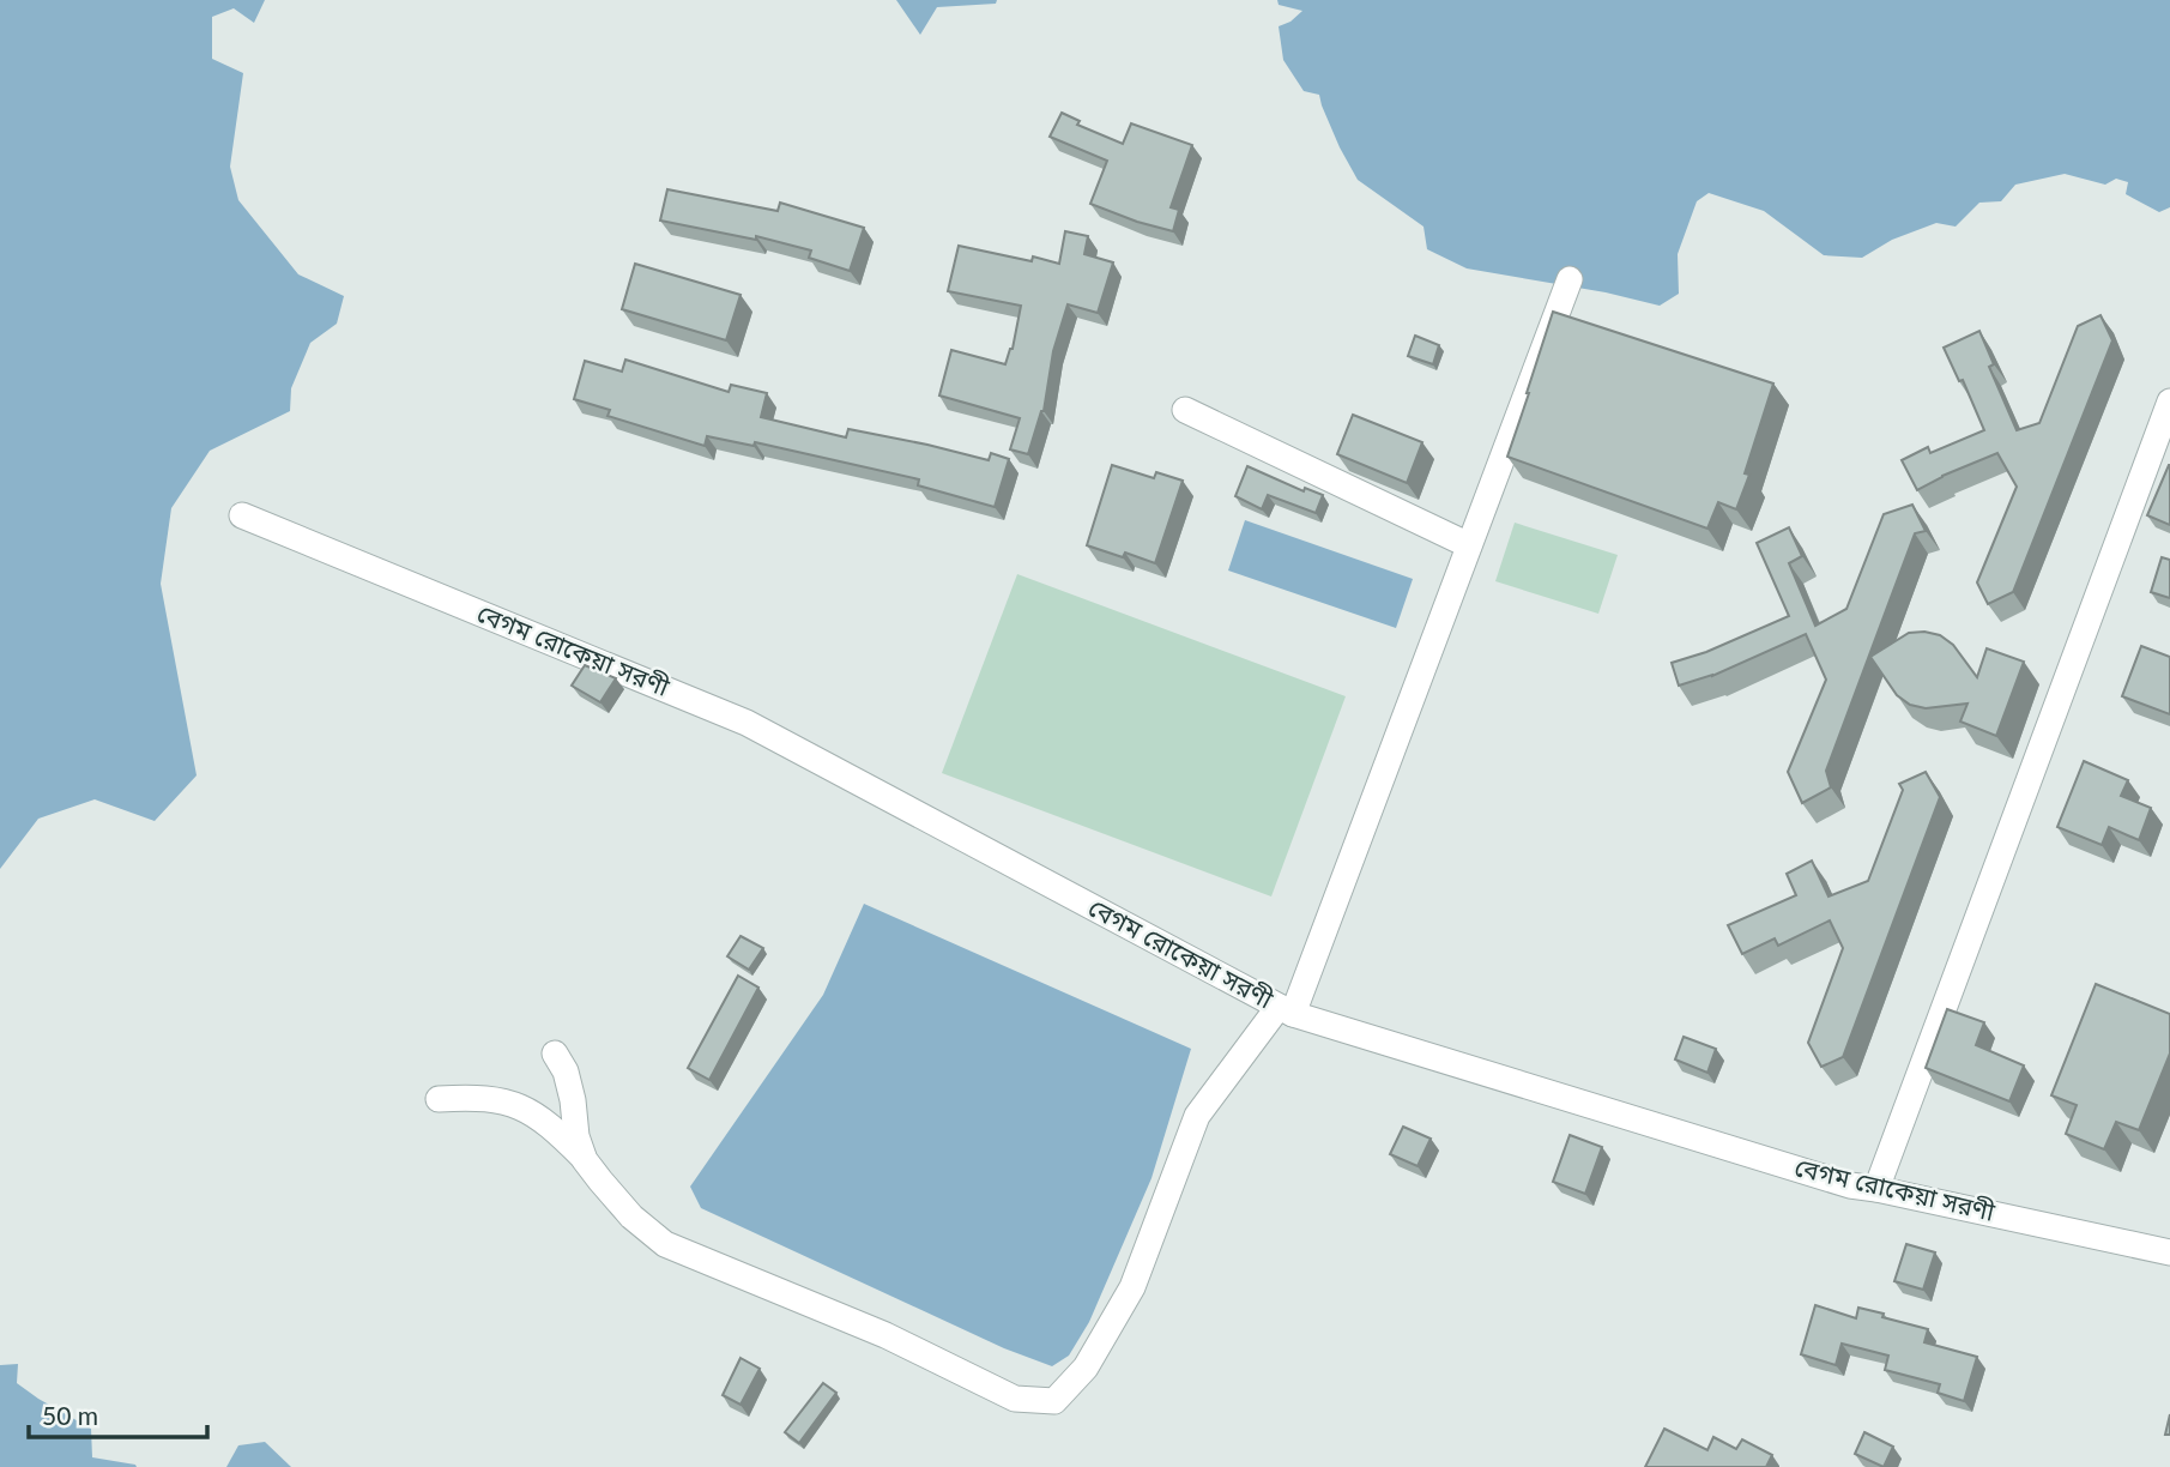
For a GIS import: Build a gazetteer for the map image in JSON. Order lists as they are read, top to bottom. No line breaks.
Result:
{"streets":{"street":["বেগম রোকেয়া সরণী"]},"scale_bar":"50 m"}
